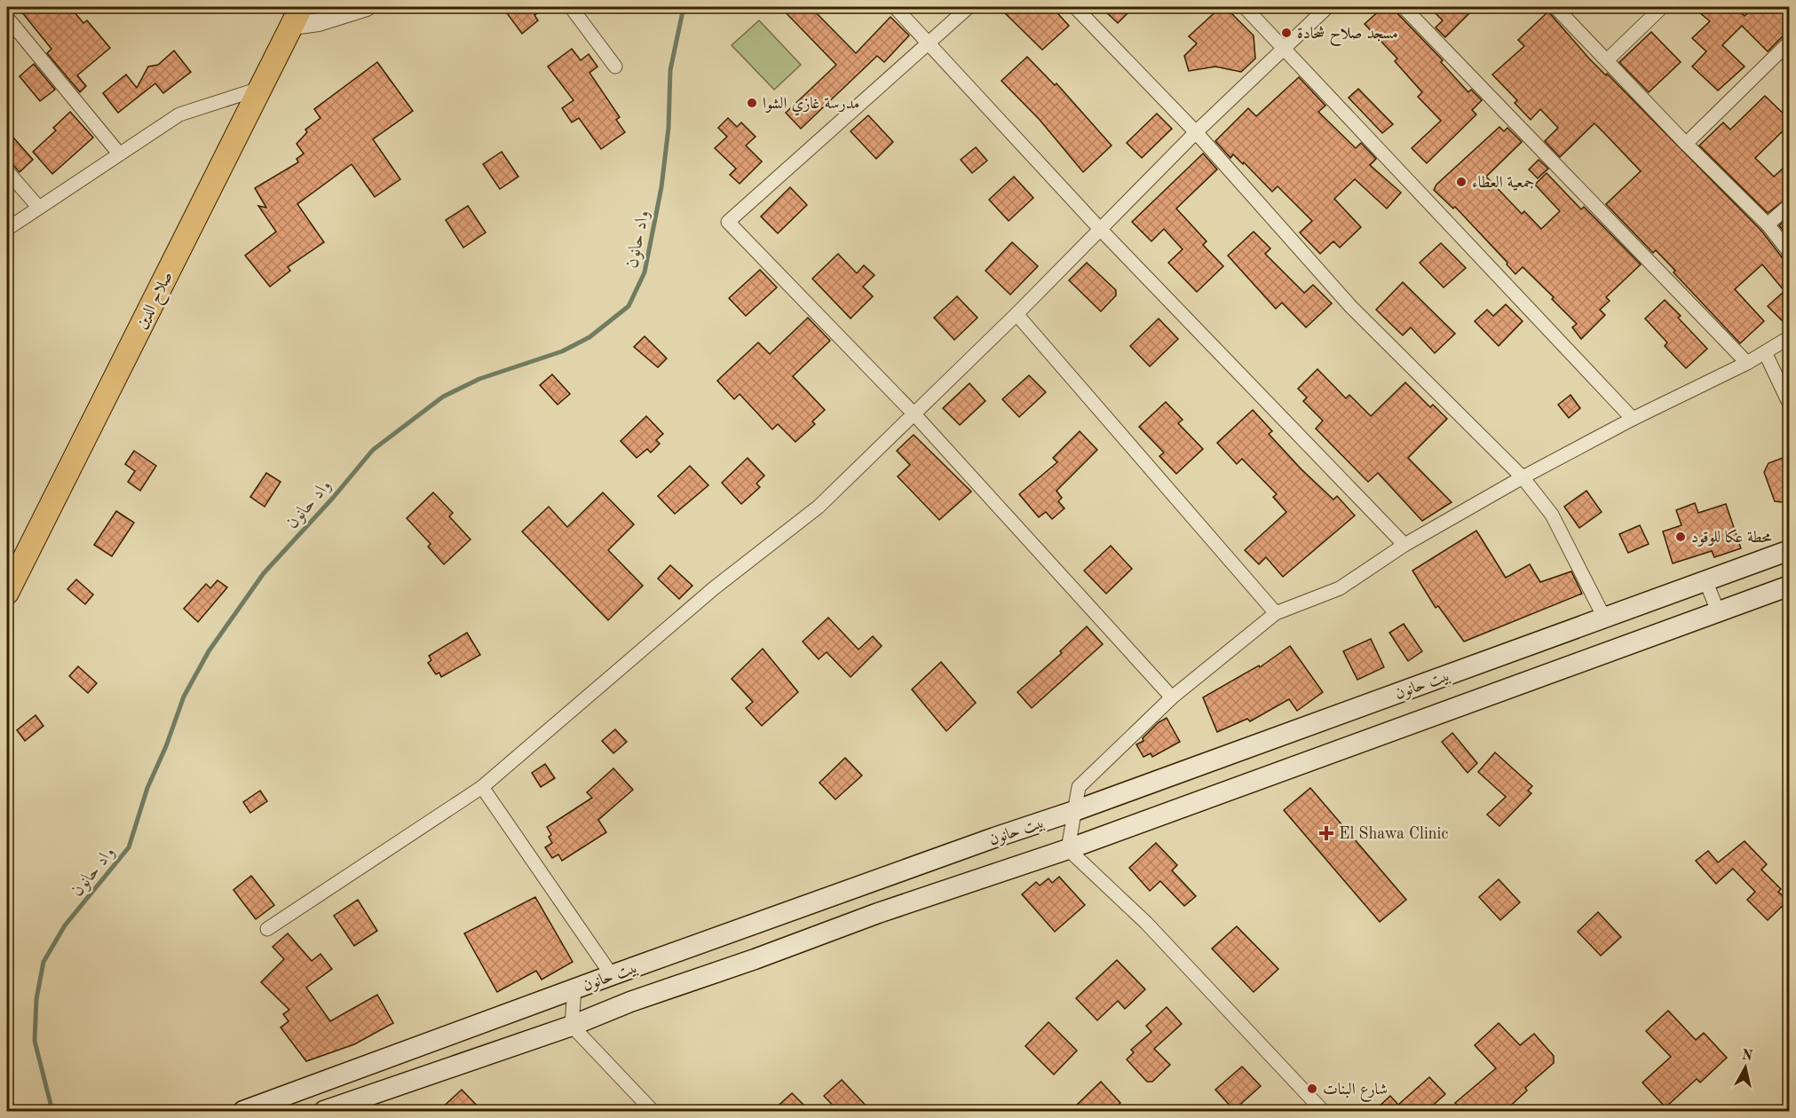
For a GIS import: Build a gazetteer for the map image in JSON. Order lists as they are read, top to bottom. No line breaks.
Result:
{"streets":{"highway":["صلاح الدين"],"main road":["بيت حانون"]},"water":["واد حانون"],"places":{"other":["مسجد صلاح شحادة","مدرسة غازي الشوا","جمعية العطاء","محطة عكا للوقود","شارع البنات"],"health":["El Shawa Clinic"]},"north":"top"}
